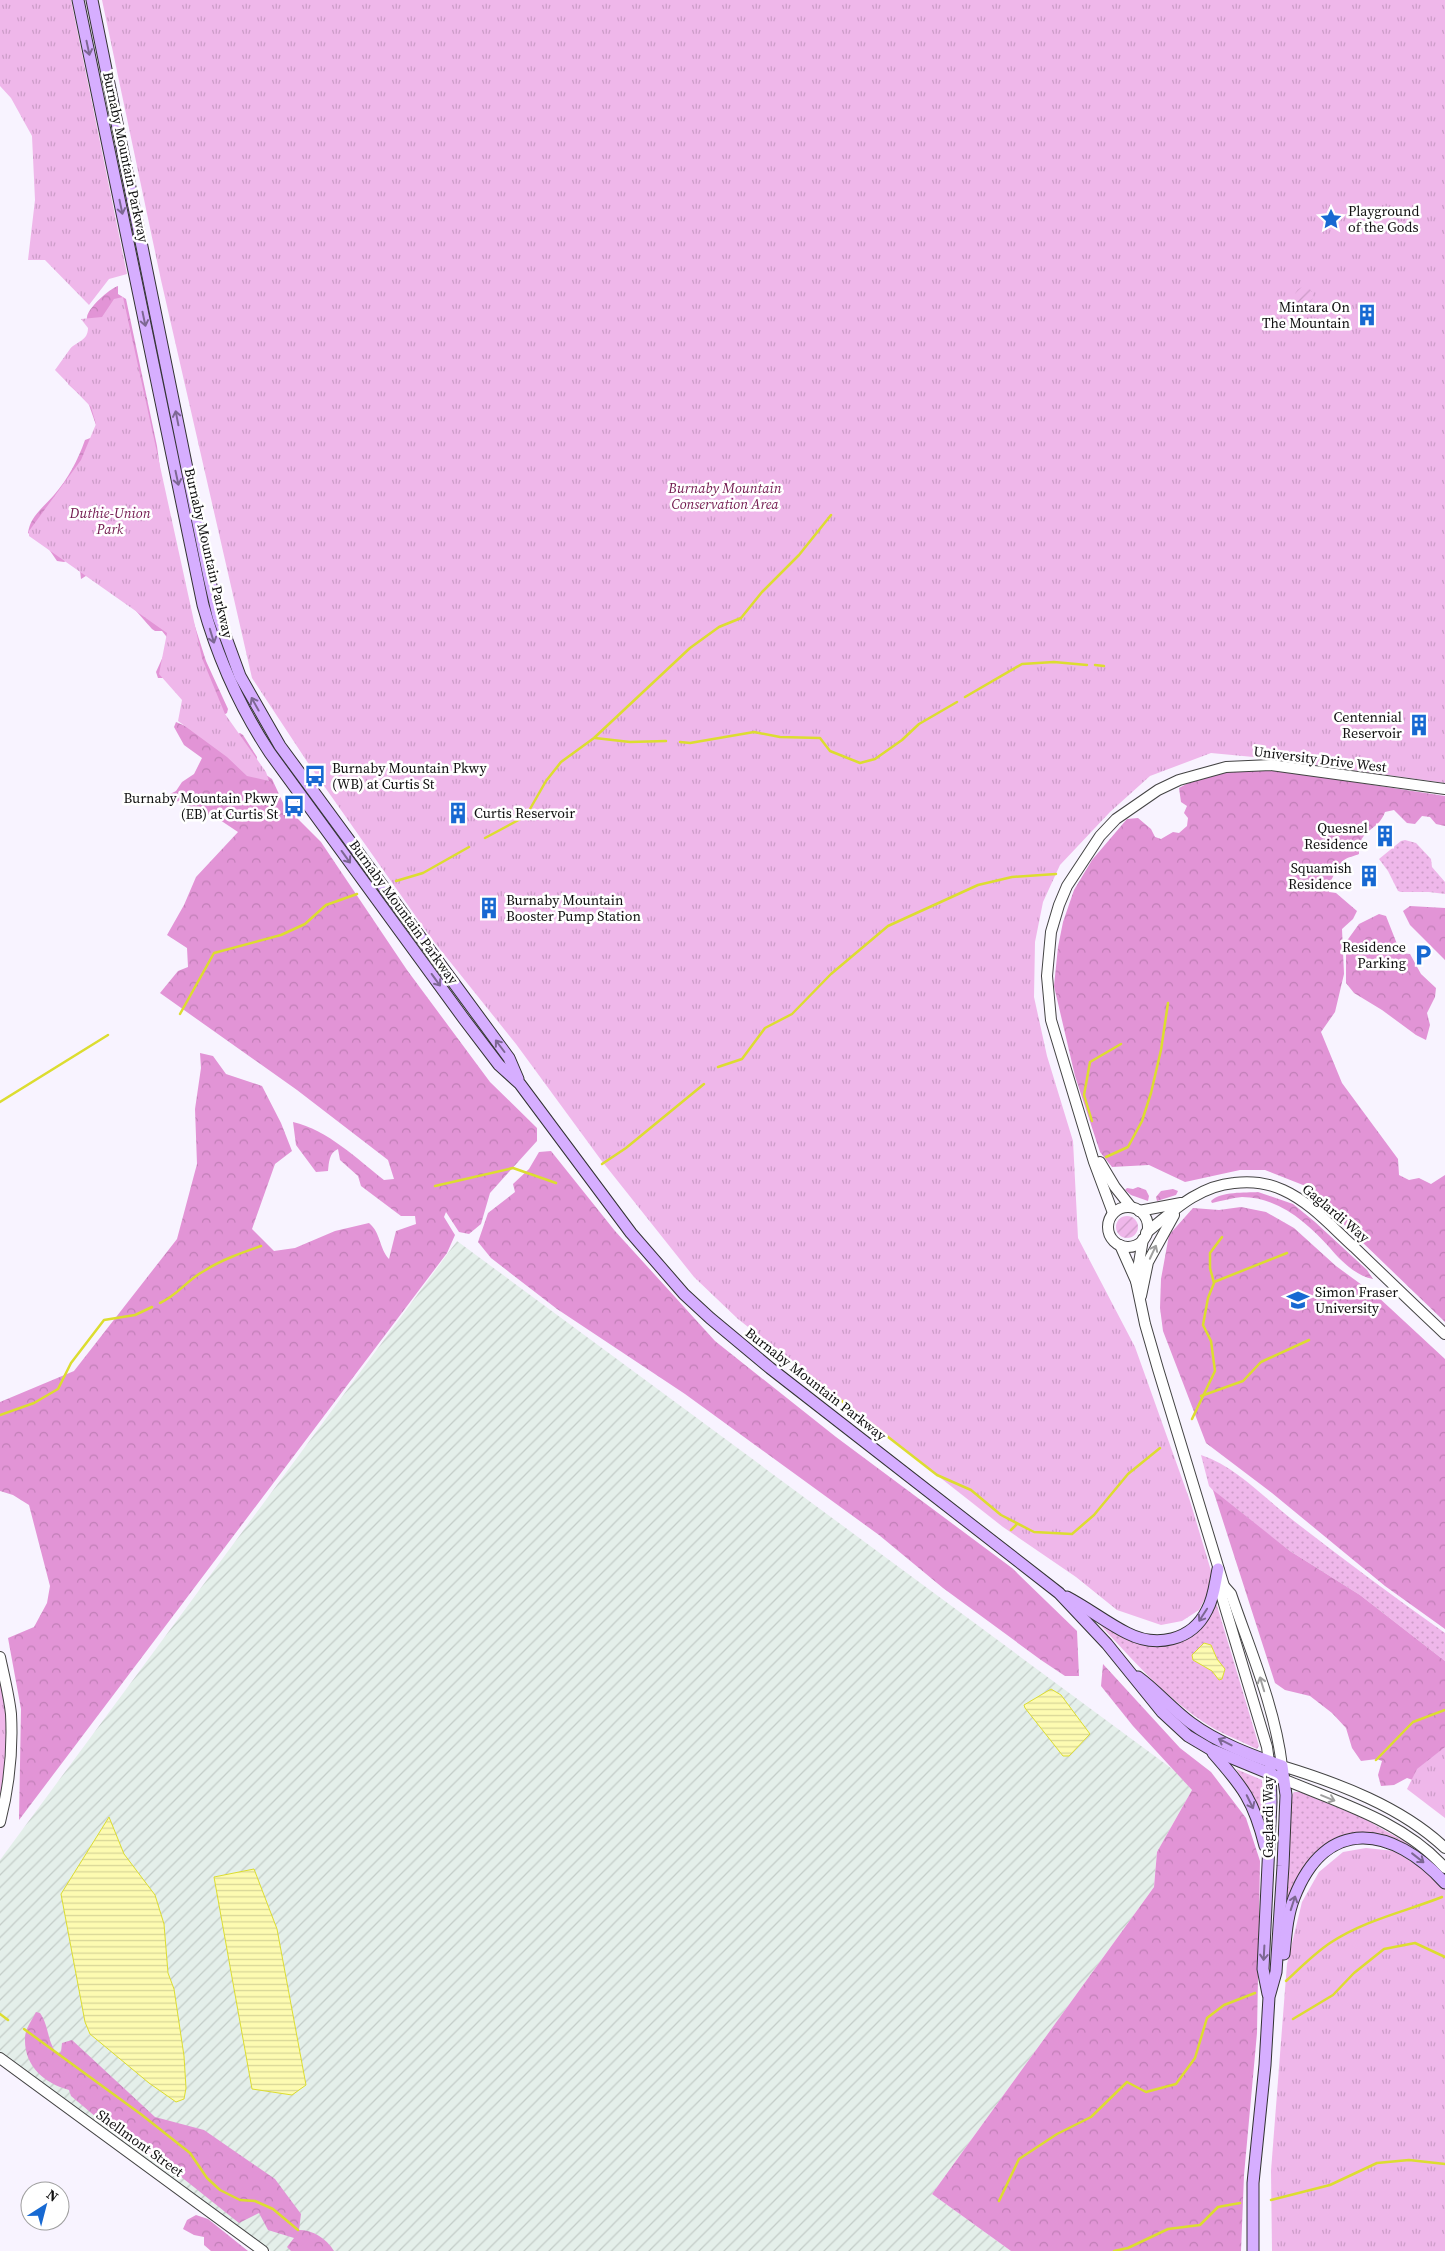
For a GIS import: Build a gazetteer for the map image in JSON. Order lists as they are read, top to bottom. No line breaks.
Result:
{"streets":{"main road":["Burnaby Mountain Parkway","Gaglardi Way"],"street":["University Drive West","Shellmont Street"]},"crossings":[["Burnaby Mountain Parkway","Gaglardi Way"],["University Drive West","Gaglardi Way"]],"parks":["Burnaby Mountain Conservation Area","Duthie-Union Park"],"places":{"place":["Playground of the Gods"],"building":["Mintara On The Mountain","Centennial Reservoir","Curtis Reservoir","Quesnel Residence","Squamish Residence","Burnaby Mountain Booster Pump Station"],"bus stop":["Burnaby Mountain Pkwy (WB) at Curtis St","Burnaby Mountain Pkwy (EB) at Curtis St"],"parking":["Residence Parking"],"school or university":["Simon Fraser University"]},"north":"top right"}
